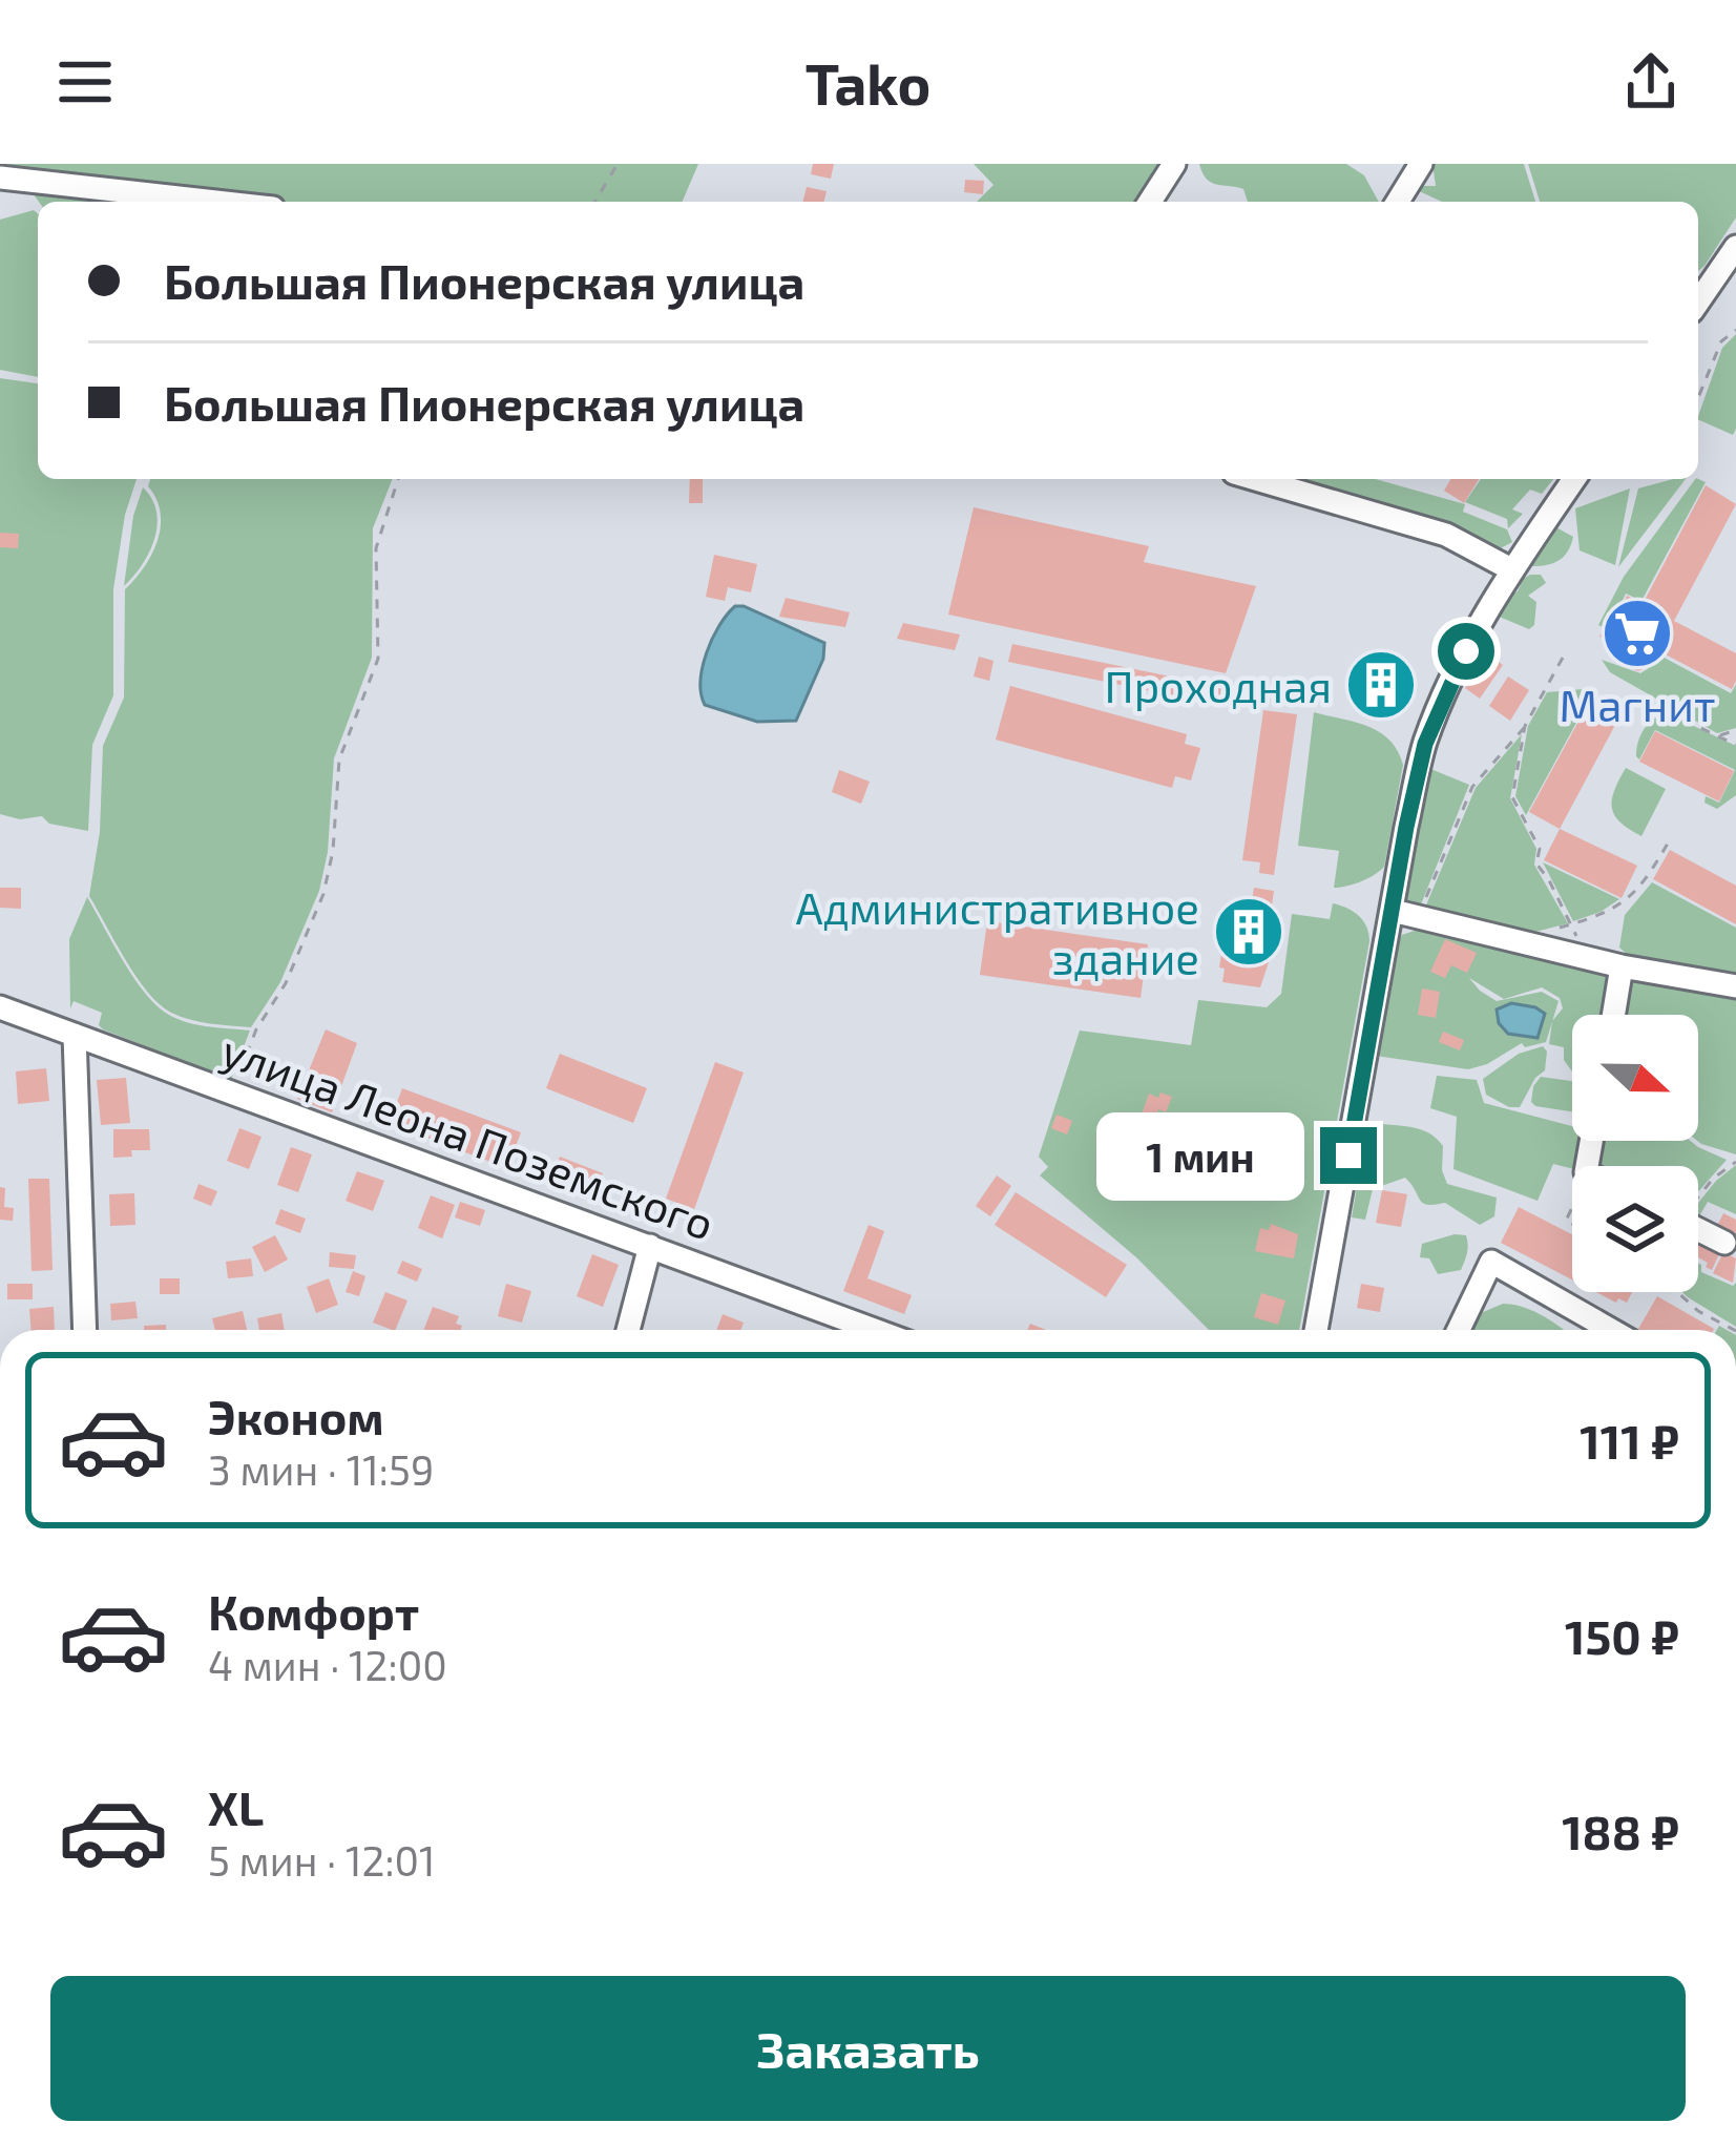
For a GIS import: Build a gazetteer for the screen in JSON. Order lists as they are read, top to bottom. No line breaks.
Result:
{"streets":{"street":["улица Леона Поземского"]},"places":{"supermarket":["Магнит"],"building":["Проходная","Административное здание"]},"north":"right","page":{"header":"Tako","banner":["Большая Пионерская улица","Большая Пионерская улица"],"bubble":"1 мин","list":[{"name":"Эконом","note":"3 мин · 11:59","value":"111 ₽"},{"name":"Комфорт","note":"4 мин · 12:00","value":"150 ₽"},{"name":"XL","note":"5 мин · 12:01","value":"188 ₽"}],"buttons":"Заказать"}}
